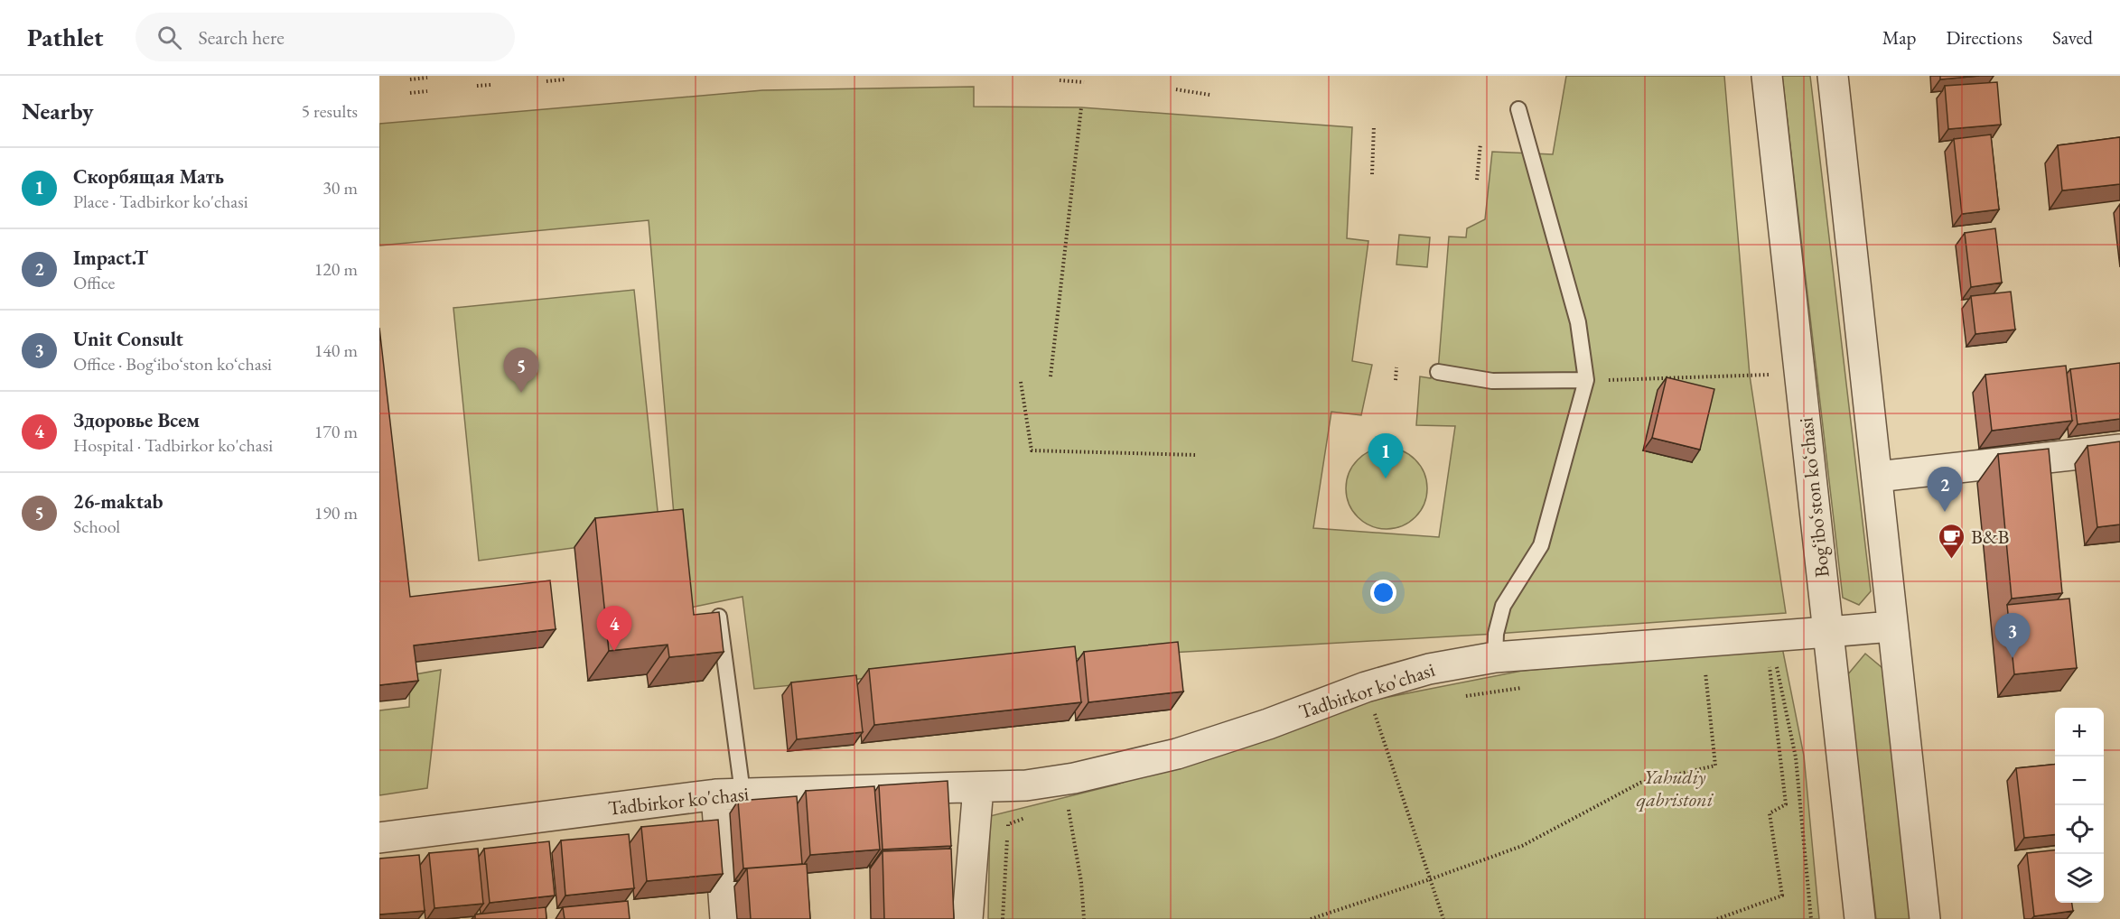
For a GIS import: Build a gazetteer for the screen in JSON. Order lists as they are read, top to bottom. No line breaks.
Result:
{"streets":{"street":["Bogʻiboʻston koʻchasi","Tadbirkor ko'chasi"]},"crossings":[["Bogʻiboʻston koʻchasi","Tadbirkor ko'chasi"]],"parks":["Yahudiy qabristoni"],"places":{"cafe":["B&B"]},"page":{"header":"Pathlet","search":"Search here","nav":["Map","Directions","Saved"],"heading":["Nearby","5 results"],"list":[{"mark":"1","name":"Скорбящая Мать","note":"Place · Tadbirkor ko'chasi","value":"30 m"},{"mark":"2","name":"Impact.T","note":"Office","value":"120 m"},{"mark":"3","name":"Unit Consult","note":"Office · Bogʻiboʻston koʻchasi","value":"140 m"},{"mark":"4","name":"Здоровье Всем","note":"Hospital · Tadbirkor ko'chasi","value":"170 m"},{"mark":"5","name":"26-maktab","note":"School","value":"190 m"}],"pins":["5","1","2","4","3"],"map_buttons":["+","−"]}}
